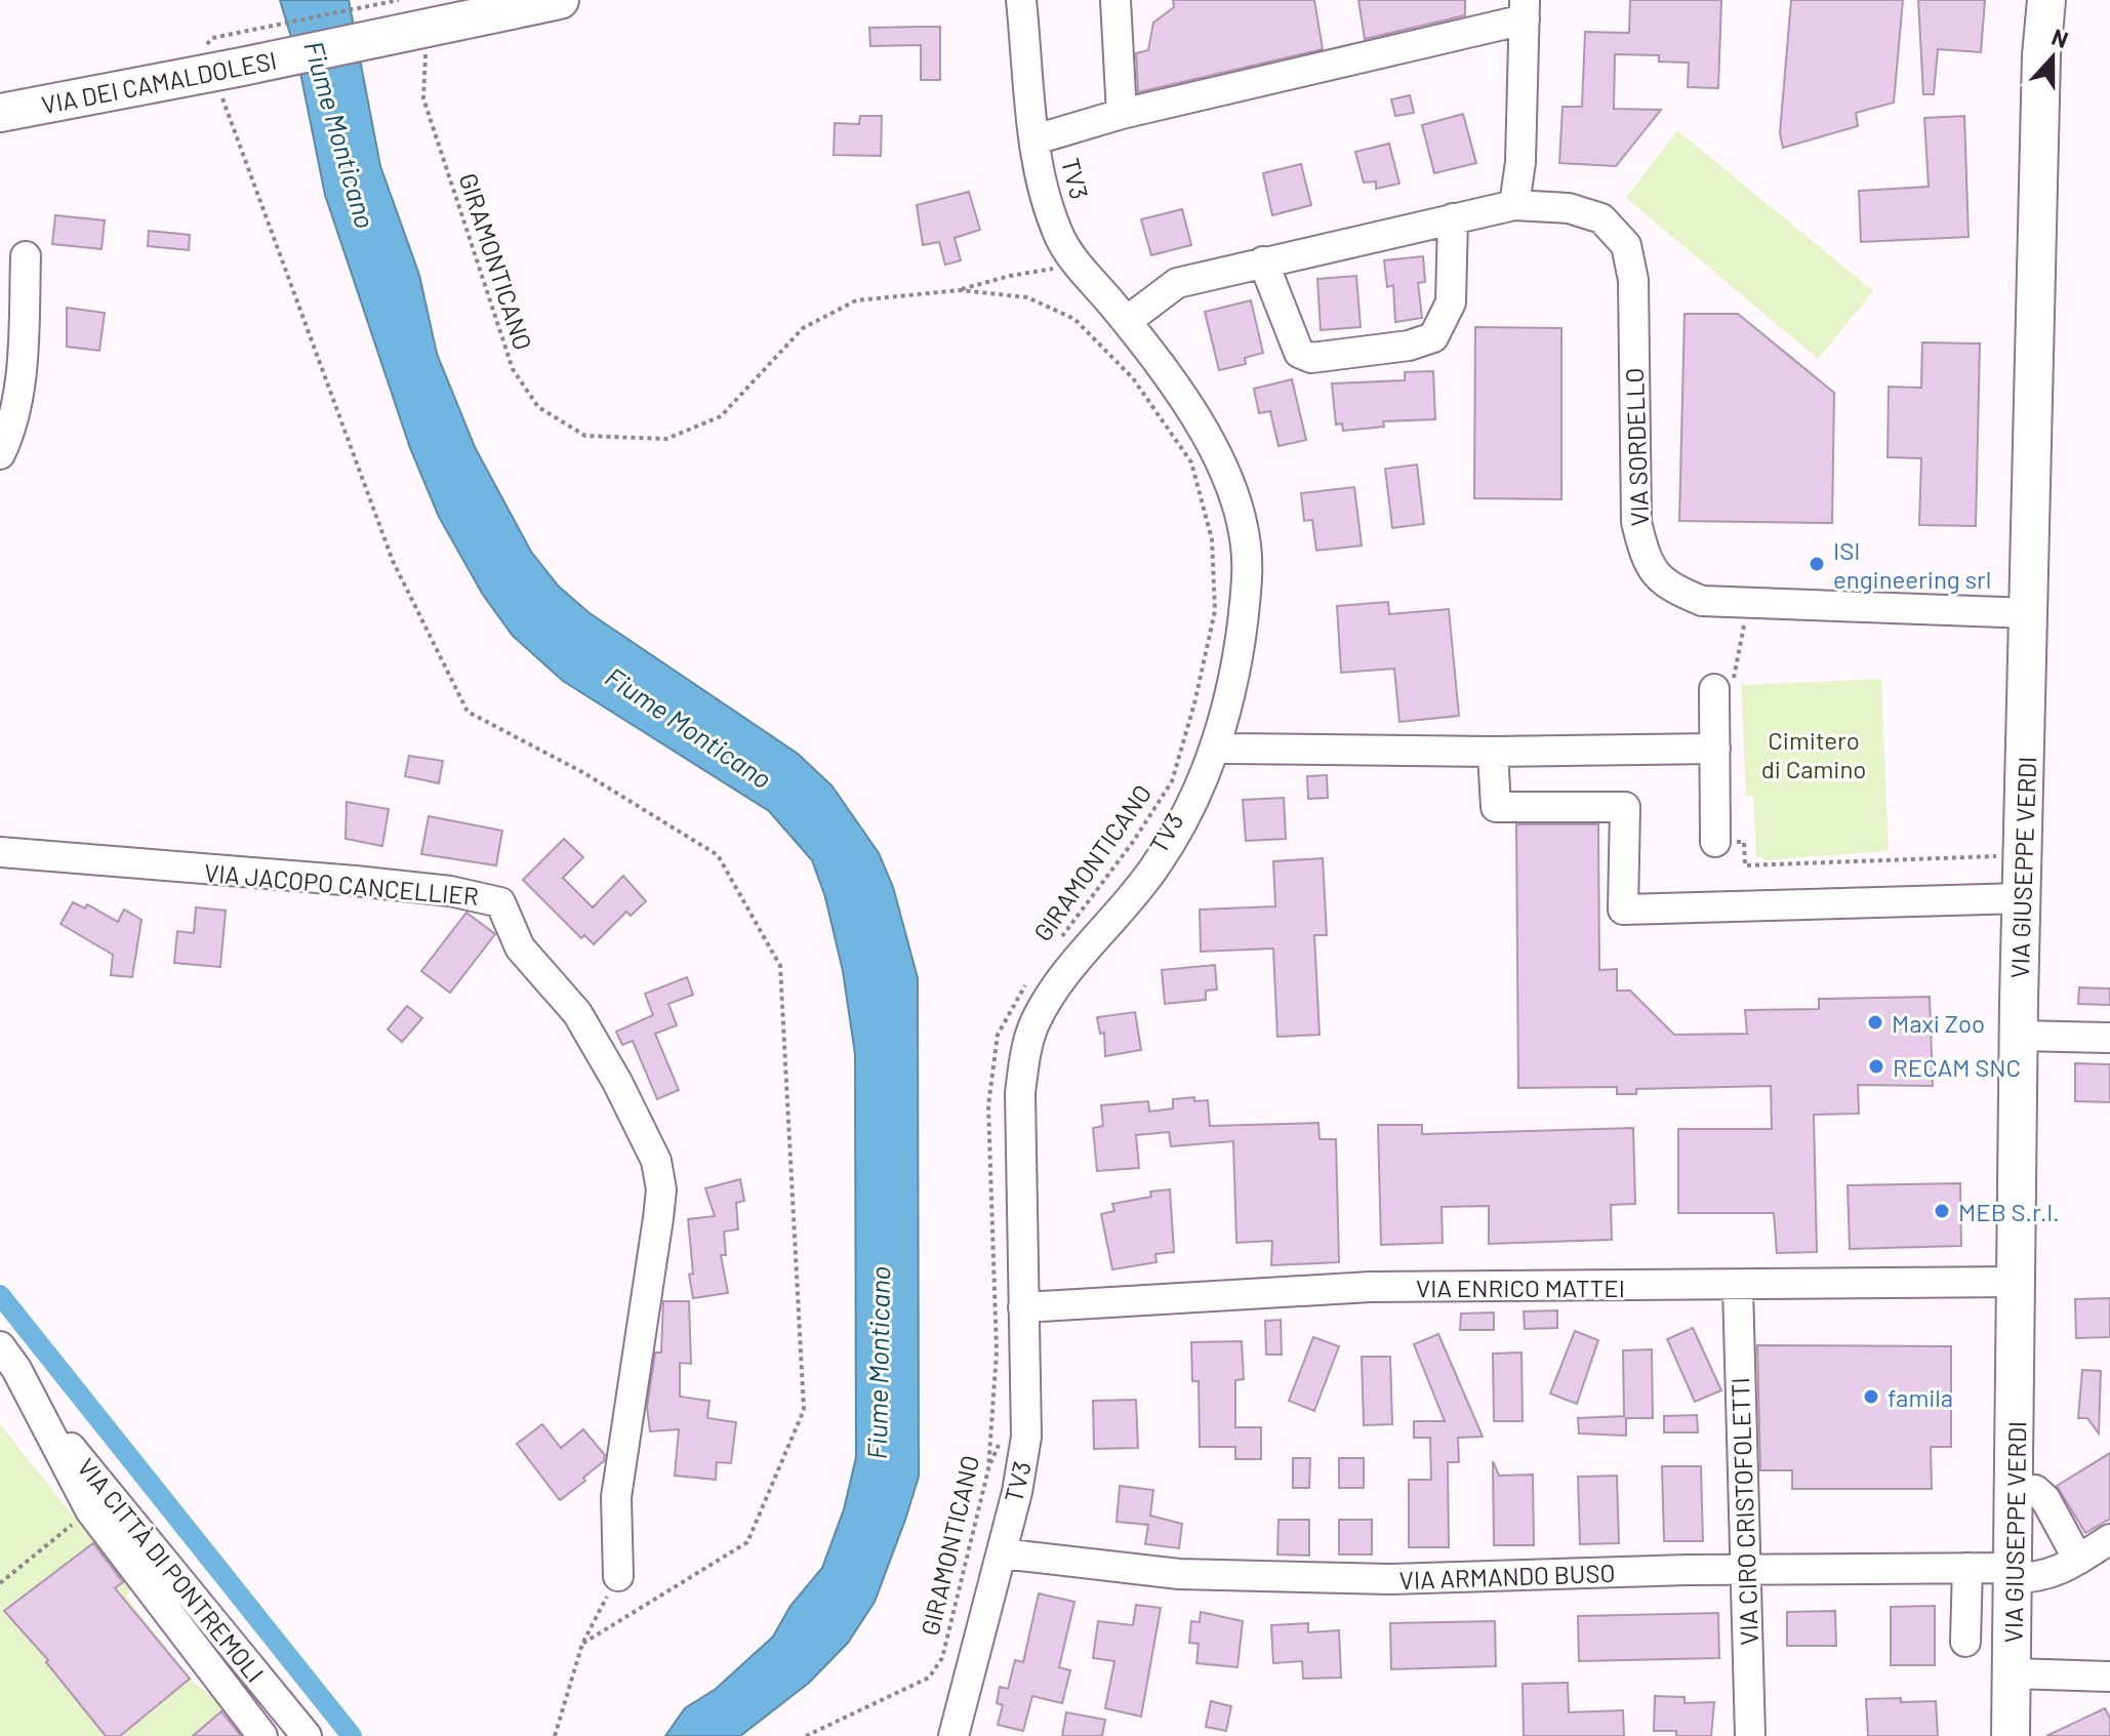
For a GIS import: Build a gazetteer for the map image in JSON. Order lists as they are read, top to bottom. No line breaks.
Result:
{"streets":{"main road":["VIA DEI CAMALDOLESI","VIA GIUSEPPE VERDI"],"street":["VIA SORDELLO","VIA JACOPO CANCELLIER","VIA ENRICO MATTEI","VIA CIRO CRISTOFOLETTI","VIA CITTÀ DI PONTREMOLI","VIA ARMANDO BUSO"],"path":["GIRAMONTICANO"]},"crossings":[["VIA DEI CAMALDOLESI","GIRAMONTICANO"],["VIA SORDELLO","VIA GIUSEPPE VERDI"],["VIA GIUSEPPE VERDI","VIA ENRICO MATTEI"],["VIA GIUSEPPE VERDI","VIA ARMANDO BUSO"],["VIA ENRICO MATTEI","VIA CIRO CRISTOFOLETTI"],["VIA CIRO CRISTOFOLETTI","VIA ARMANDO BUSO"]],"water":["Fiume Monticano"],"parks":["Cimitero di Camino"],"places":["ISI engineering srl","Maxi Zoo","RECAM SNC","MEB S.r.l.","famila"],"north":"top"}
